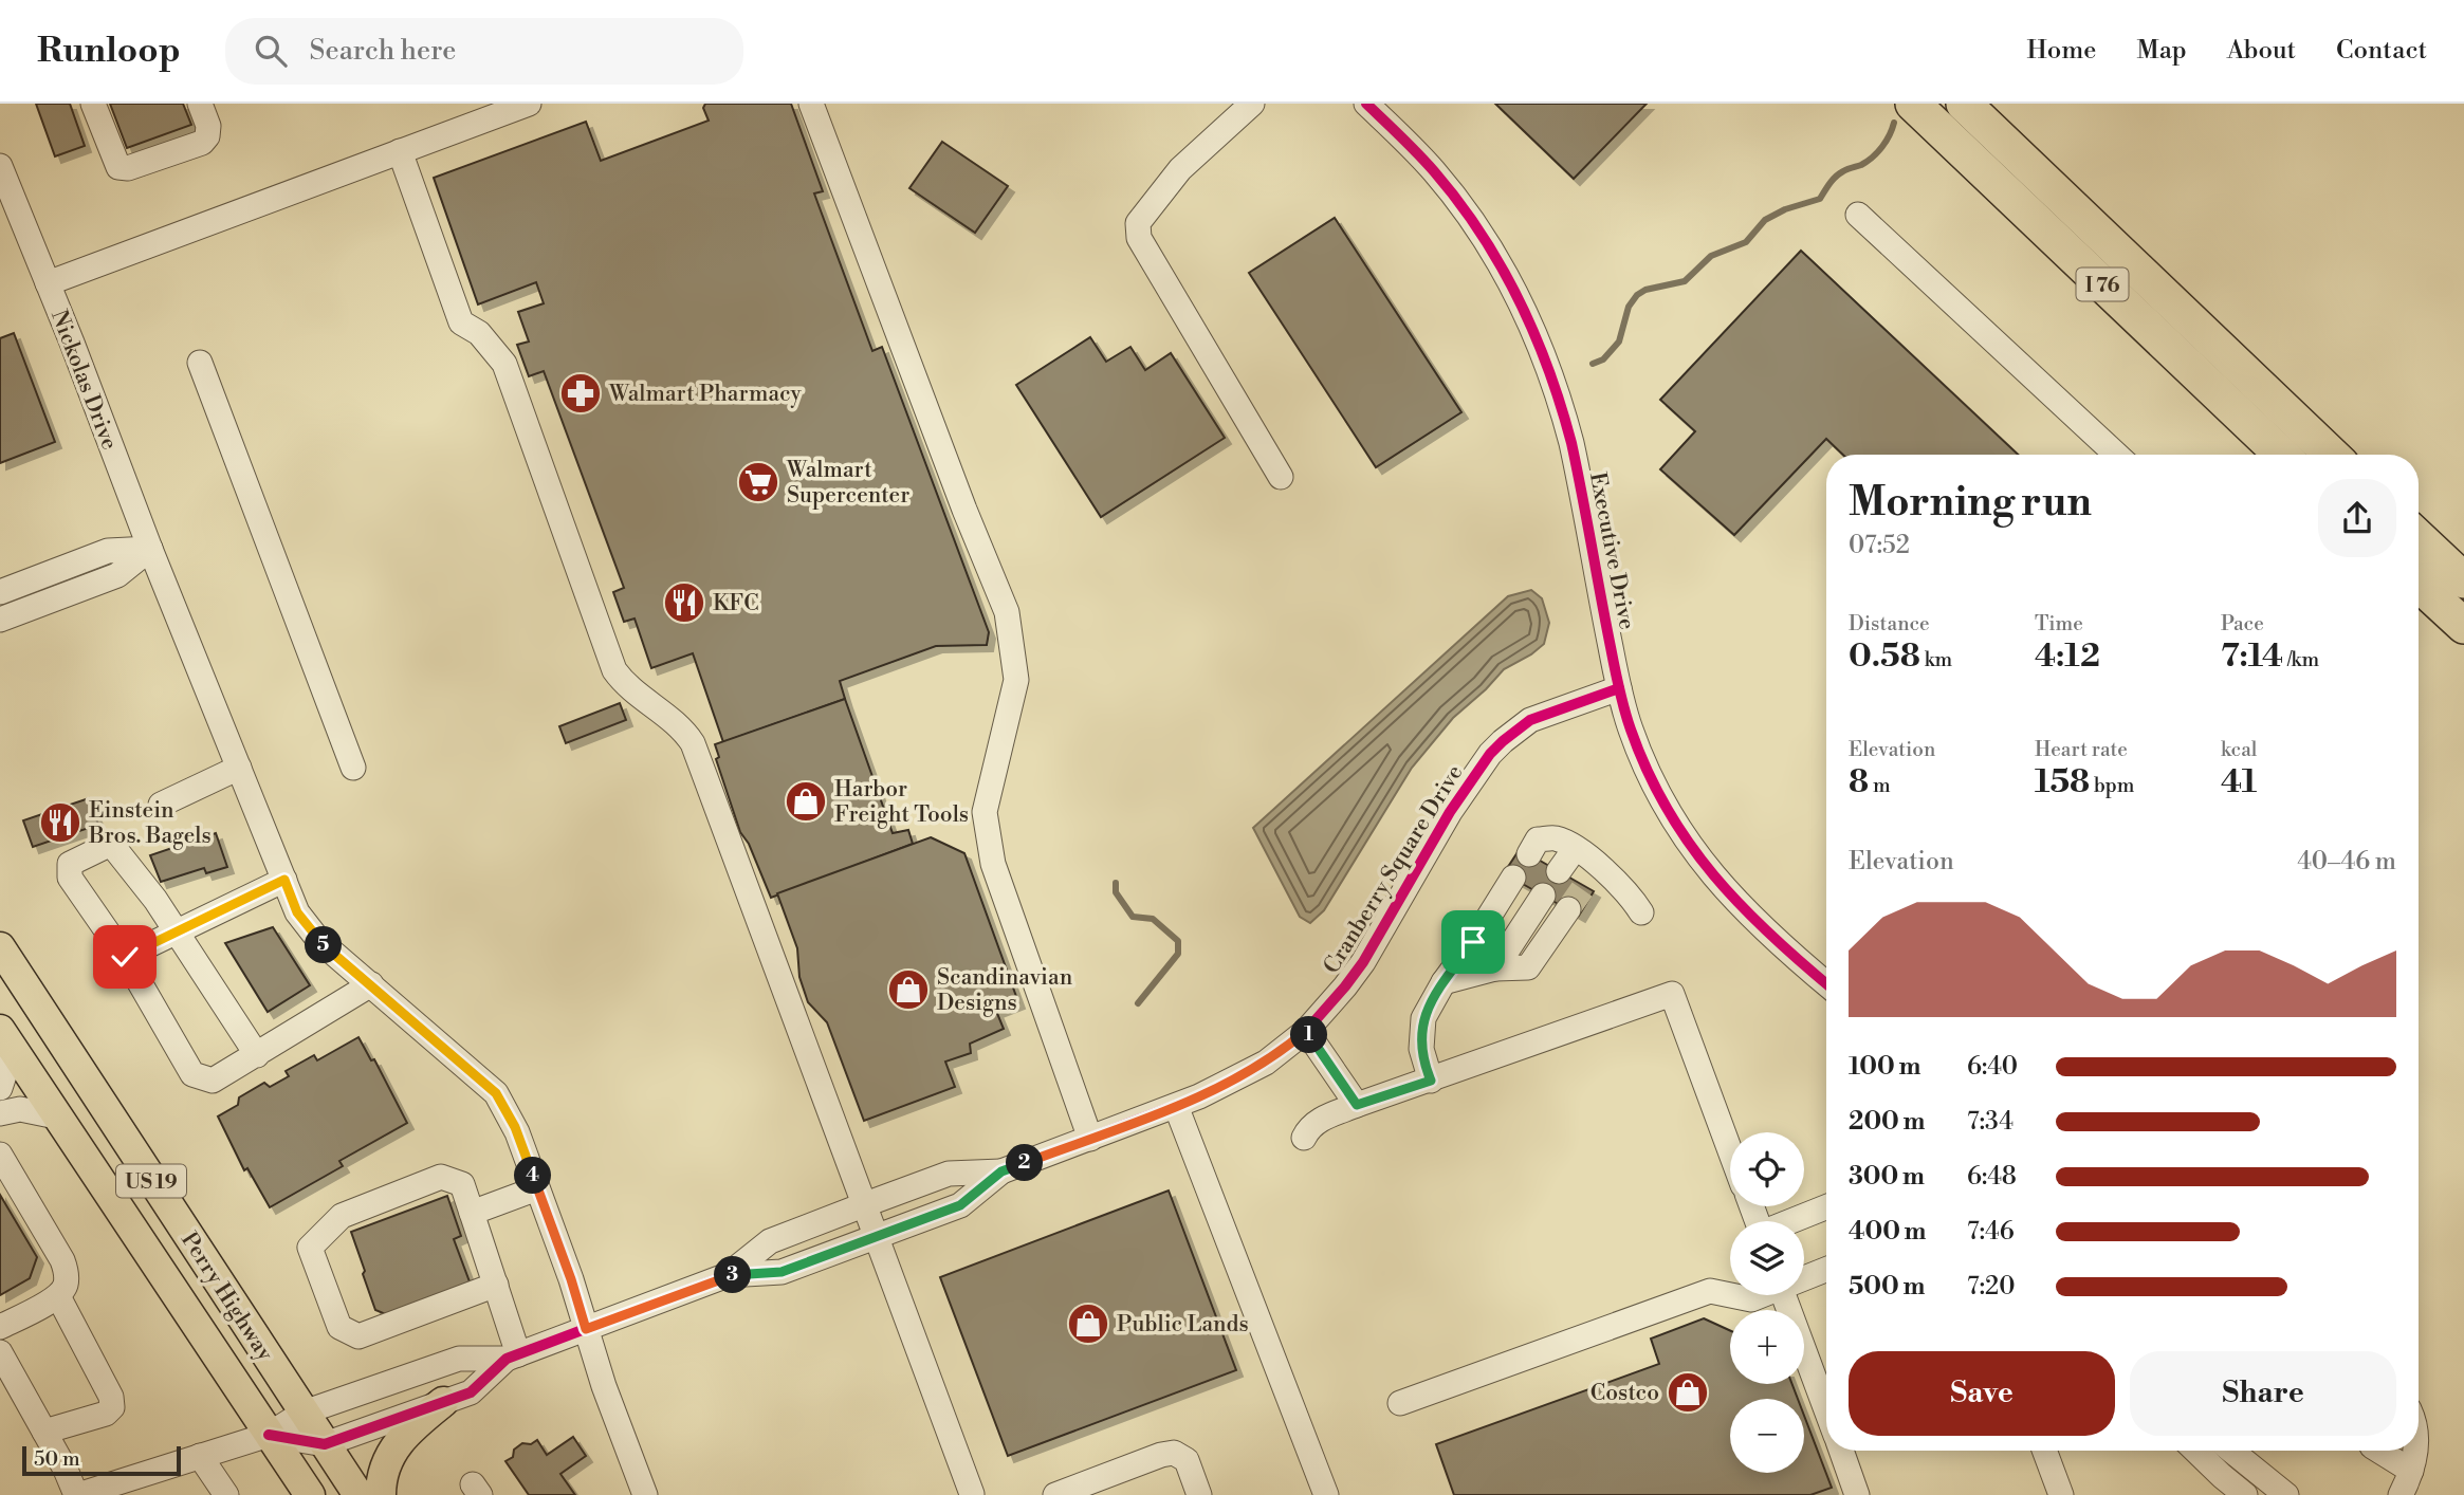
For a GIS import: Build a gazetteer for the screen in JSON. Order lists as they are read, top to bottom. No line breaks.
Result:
{"streets":{"highway":["I 76"],"main road":["US 19","Perry Highway"],"street":["Nickolas Drive","Executive Drive","Cranberry Square Drive"]},"crossings":[["Nickolas Drive","Cranberry Square Drive"],["Executive Drive","Cranberry Square Drive"],["Cranberry Square Drive","Perry Highway"]],"places":{"pharmacy":["Walmart Pharmacy"],"supermarket":["Walmart Supercenter"],"restaurant":["KFC","Einstein Bros. Bagels"],"shop":["Harbor Freight Tools","Scandinavian Designs","Public Lands","Costco"]},"scale_bar":"50 m","page":{"header":"Runloop","search":"Search here","nav":["Home","Map","About","Contact"],"heading":["Morning run","07:52"],"stats":[["Distance","0.58 km"],["Time","4:12"],["Pace","7:14 /km"],["Elevation","8 m"],["Heart rate","158 bpm"],["kcal","41"]],"chart":["Elevation","40–46 m"],"pins":["5","1","2","4","3"],"list":[{"name":"100 m","note":"6:40"},{"name":"200 m","note":"7:34"},{"name":"300 m","note":"6:48"},{"name":"400 m","note":"7:46"},{"name":"500 m","note":"7:20"}],"map_buttons":["+","−"],"buttons":["Save","Share"],"scale":"50 m"}}
